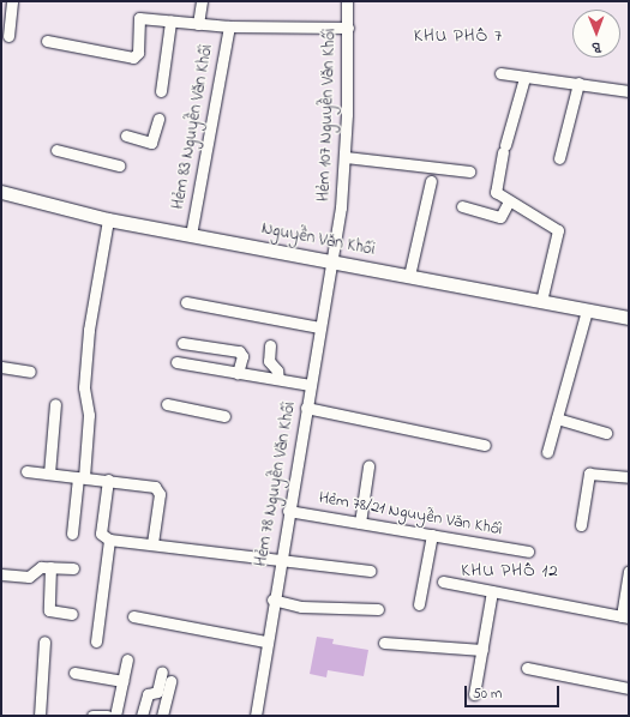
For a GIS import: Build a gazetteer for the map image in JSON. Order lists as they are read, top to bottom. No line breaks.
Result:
{"streets":{"street":["Hẻm 107 Nguyễn Văn Khối","Hẻm 83 Nguyễn Văn Khối","Nguyễn Văn Khối","Hẻm 78 Nguyễn Văn Khối","Hẻm 78/21 Nguyễn Văn Khối"]},"crossings":[["Hẻm 107 Nguyễn Văn Khối","Nguyễn Văn Khối"],["Hẻm 107 Nguyễn Văn Khối","Hẻm 78 Nguyễn Văn Khối"],["Hẻm 83 Nguyễn Văn Khối","Nguyễn Văn Khối"],["Nguyễn Văn Khối","Hẻm 78 Nguyễn Văn Khối"],["Hẻm 78 Nguyễn Văn Khối","Hẻm 78/21 Nguyễn Văn Khối"]],"districts":["KHU PHỐ 7","KHU PHỐ 12"],"scale_bar":"50 m","north":"bottom"}
